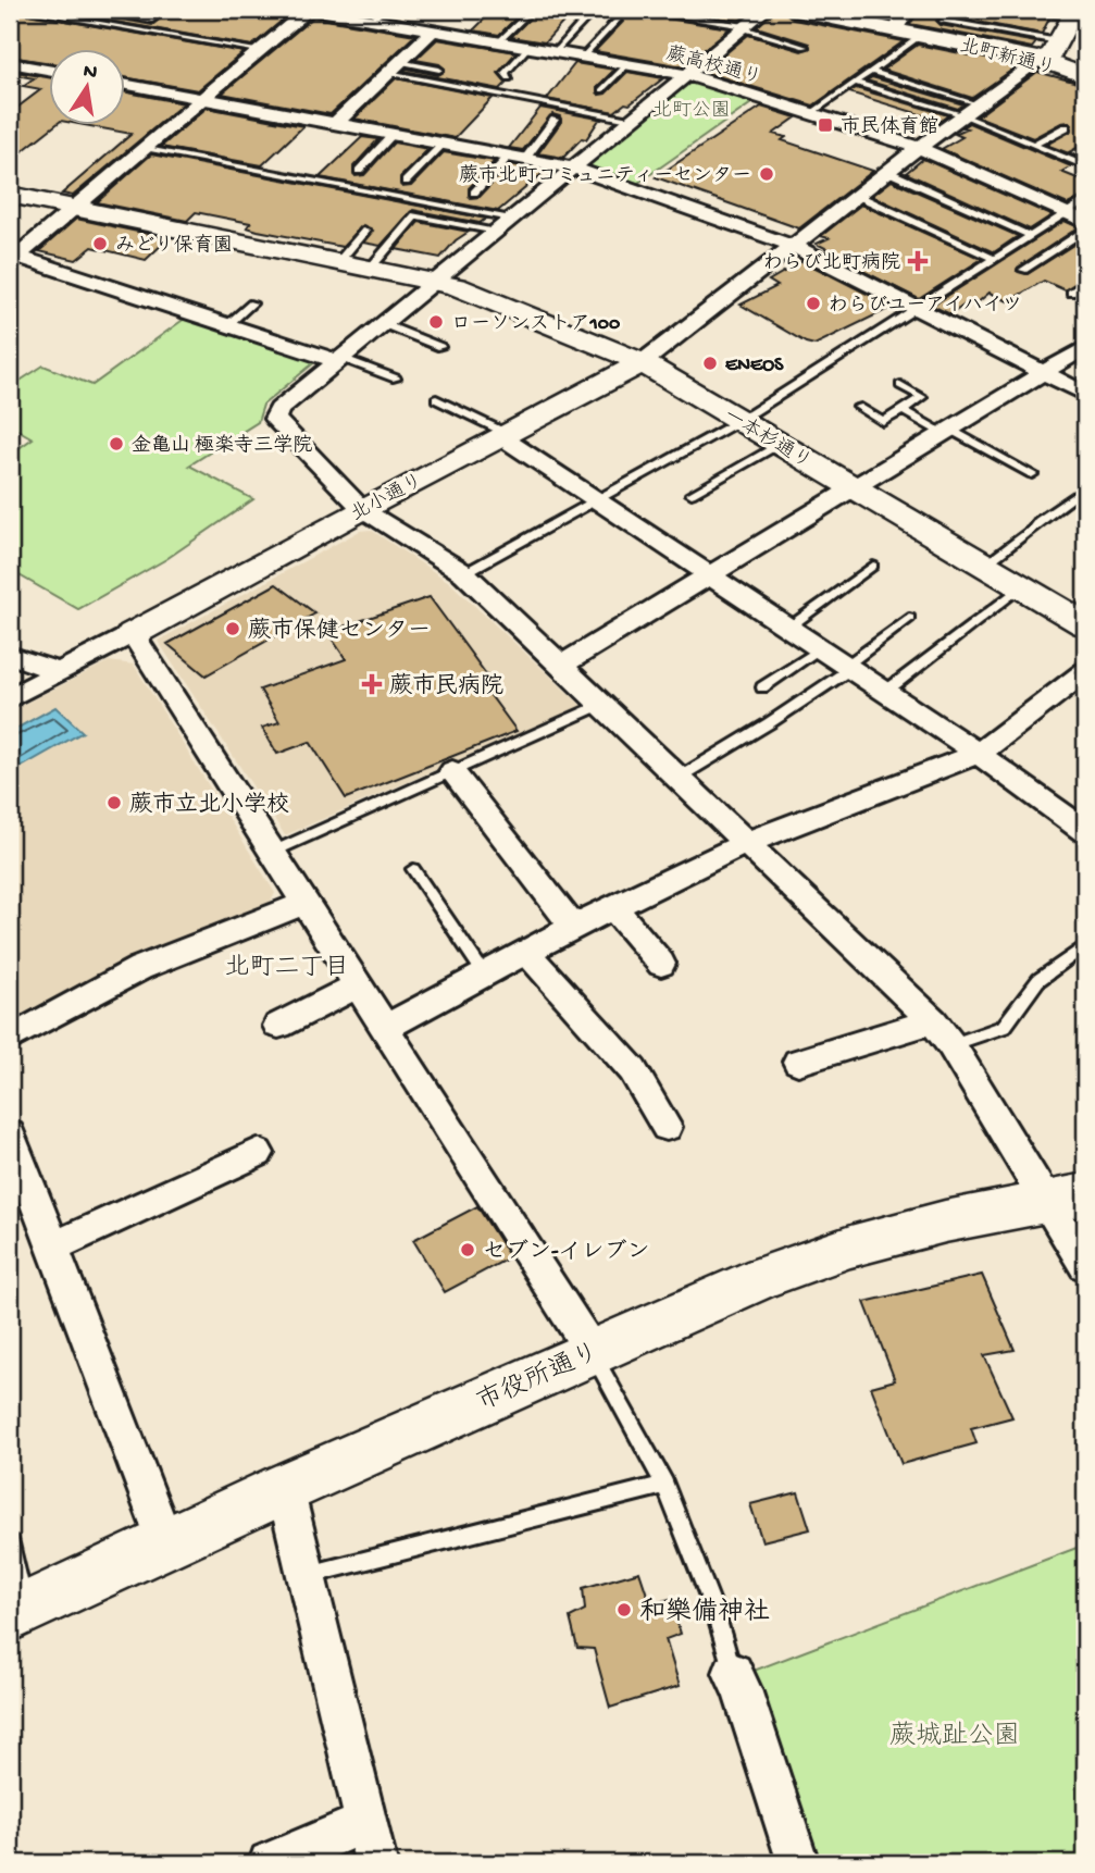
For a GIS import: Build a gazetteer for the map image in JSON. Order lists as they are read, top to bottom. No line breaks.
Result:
{"streets":{"street":["北町新通り","蕨高校通り","一本杉通り","北小通り","市役所通り"]},"crossings":[["一本杉通り","北小通り"]],"districts":["北町二丁目"],"parks":["北町公園","蕨城趾公園"],"places":{"transit":["市民体育館"],"other":["蕨市北町コミュニティーセンター","みどり保育園","わらびユーアイハイツ","ローソンストア100","ENEOS","金亀山 極楽寺三学院","蕨市保健センター","蕨市立北小学校","セブン-イレブン","和樂備神社"],"health":["わらび北町病院","蕨市民病院"]},"north":"top"}
